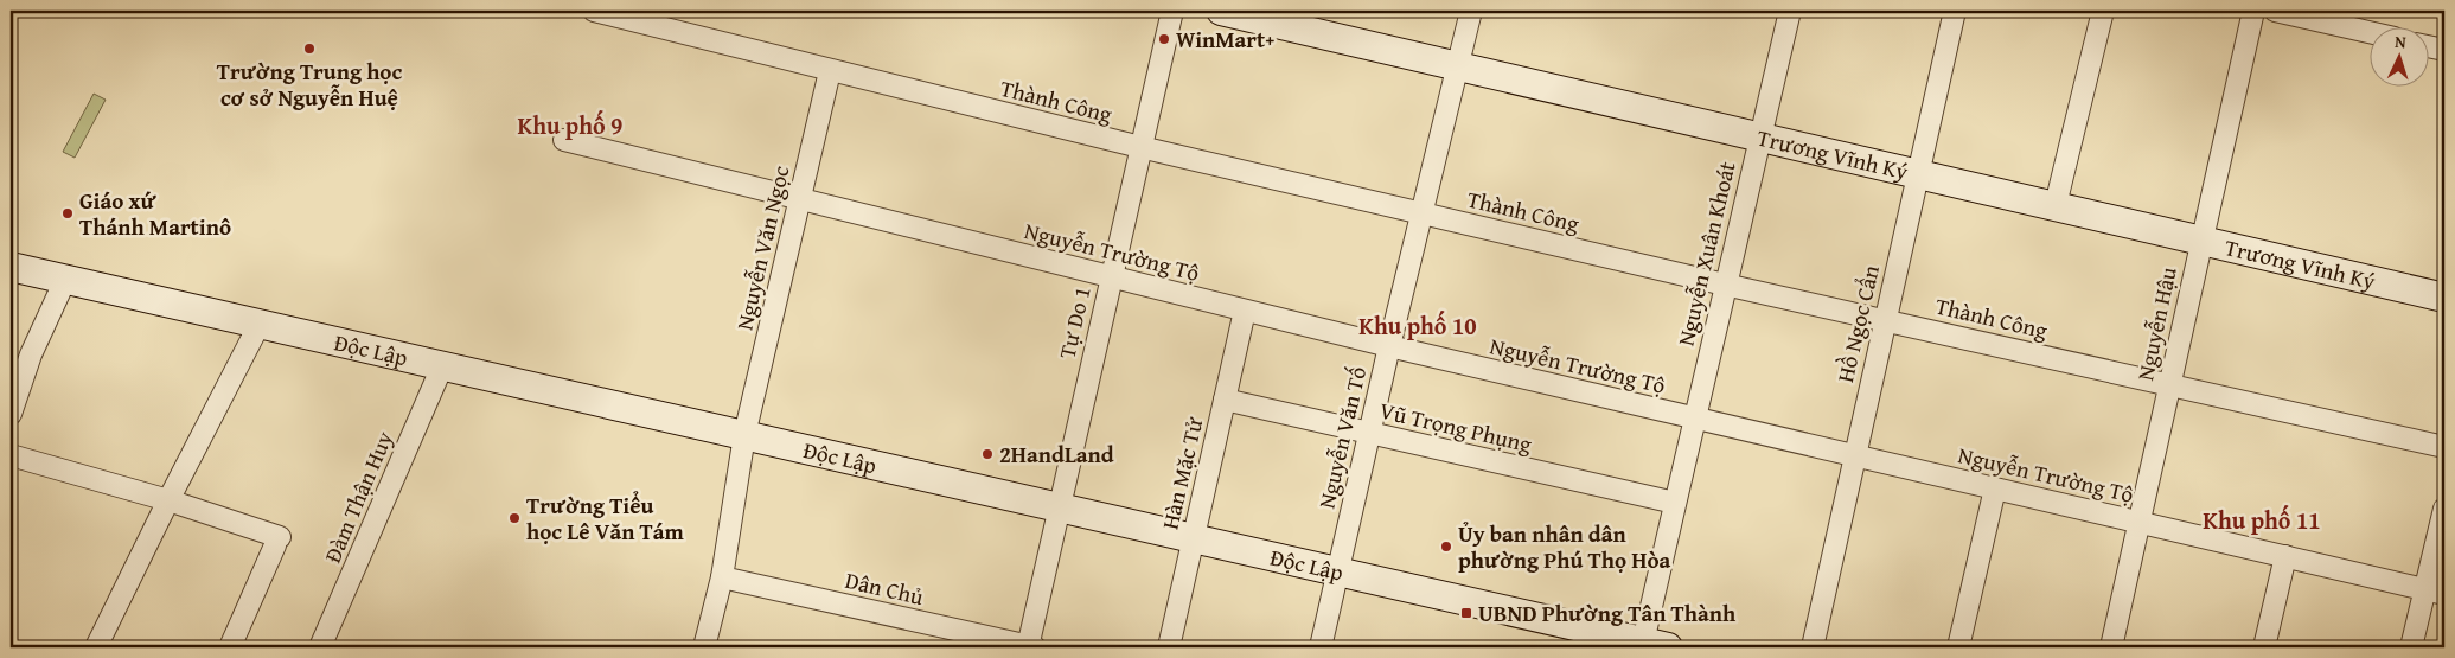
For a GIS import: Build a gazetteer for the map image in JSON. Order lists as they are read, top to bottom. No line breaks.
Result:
{"streets":{"street":["Thành Công","Trương Vĩnh Ký","Nguyễn Văn Ngọc","Nguyễn Trường Tộ","Nguyễn Xuân Khoát","Tự Do 1","Hồ Ngọc Cẩn","Nguyễn Hậu","Độc Lập","Vũ Trọng Phụng","Nguyễn Văn Tố","Hàn Mặc Tử","Đàm Thận Huy","Dân Chủ"]},"crossings":[["Thành Công","Nguyễn Văn Ngọc"],["Thành Công","Nguyễn Xuân Khoát"],["Thành Công","Tự Do 1"],["Thành Công","Hồ Ngọc Cẩn"],["Thành Công","Nguyễn Hậu"],["Thành Công","Nguyễn Văn Tố"],["Trương Vĩnh Ký","Nguyễn Xuân Khoát"],["Trương Vĩnh Ký","Hồ Ngọc Cẩn"],["Trương Vĩnh Ký","Nguyễn Hậu"],["Trương Vĩnh Ký","Nguyễn Văn Tố"],["Nguyễn Văn Ngọc","Nguyễn Trường Tộ"],["Nguyễn Văn Ngọc","Độc Lập"],["Nguyễn Văn Ngọc","Dân Chủ"],["Nguyễn Trường Tộ","Nguyễn Xuân Khoát"],["Nguyễn Trường Tộ","Tự Do 1"],["Nguyễn Trường Tộ","Hồ Ngọc Cẩn"],["Nguyễn Trường Tộ","Nguyễn Hậu"],["Nguyễn Trường Tộ","Nguyễn Văn Tố"],["Nguyễn Trường Tộ","Hàn Mặc Tử"],["Nguyễn Xuân Khoát","Độc Lập"],["Nguyễn Xuân Khoát","Vũ Trọng Phụng"],["Tự Do 1","Độc Lập"],["Tự Do 1","Dân Chủ"],["Độc Lập","Nguyễn Văn Tố"],["Độc Lập","Hàn Mặc Tử"],["Độc Lập","Đàm Thận Huy"],["Vũ Trọng Phụng","Nguyễn Văn Tố"],["Vũ Trọng Phụng","Hàn Mặc Tử"]],"districts":["Khu phố 9","Khu phố 10","Khu phố 11"],"places":{"other":["WinMart+","Trường Trung học cơ sở Nguyễn Huệ","Giáo xứ Thánh Martinô","2HandLand","Trường Tiểu học Lê Văn Tám","Ủy ban nhân dân phường Phú Thọ Hòa"],"transit":["UBND Phường Tân Thành"]},"north":"top"}
